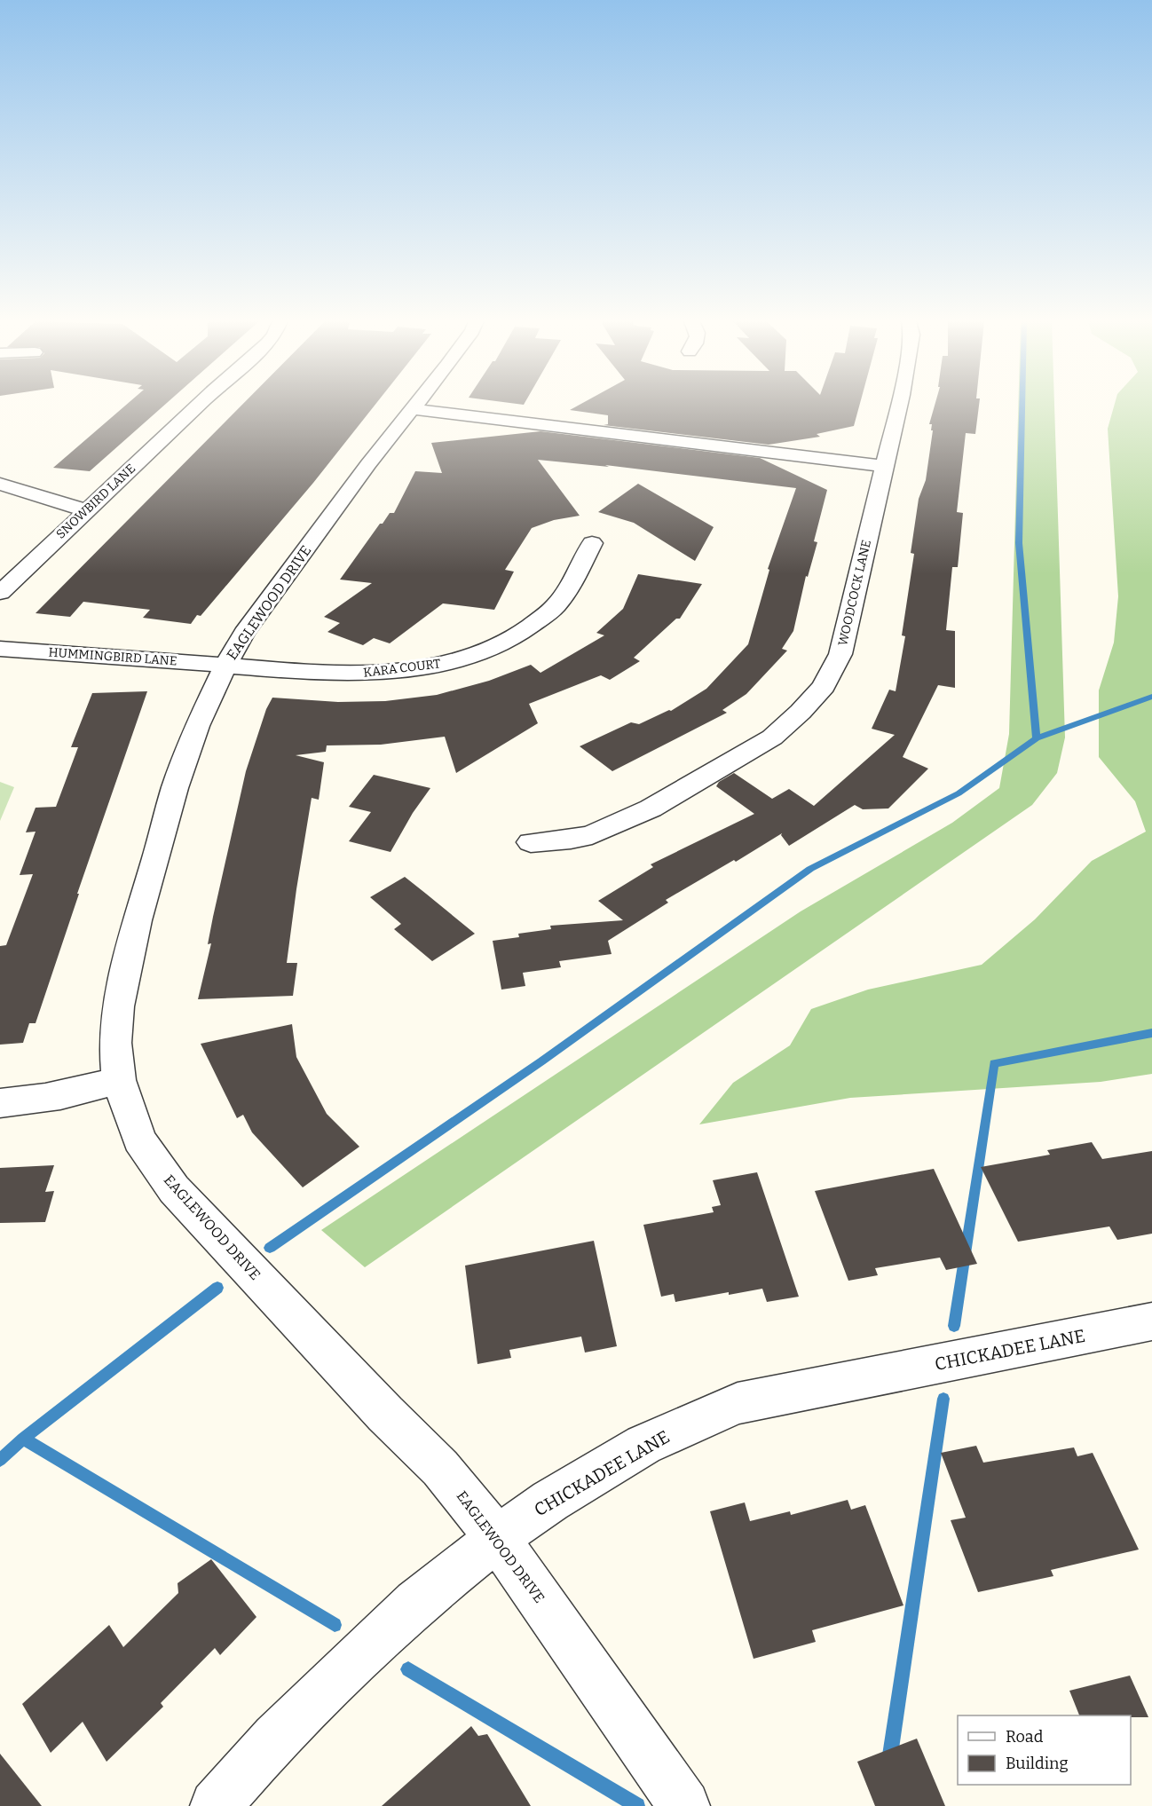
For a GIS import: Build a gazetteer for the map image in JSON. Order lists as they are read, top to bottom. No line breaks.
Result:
{"streets":{"street":["SNOWBIRD LANE","WOODCOCK LANE","EAGLEWOOD DRIVE","HUMMINGBIRD LANE","KARA COURT","CHICKADEE LANE"]},"crossings":[["EAGLEWOOD DRIVE","HUMMINGBIRD LANE"],["EAGLEWOOD DRIVE","KARA COURT"],["EAGLEWOOD DRIVE","CHICKADEE LANE"],["HUMMINGBIRD LANE","KARA COURT"]],"legend":["Road","Building"]}
